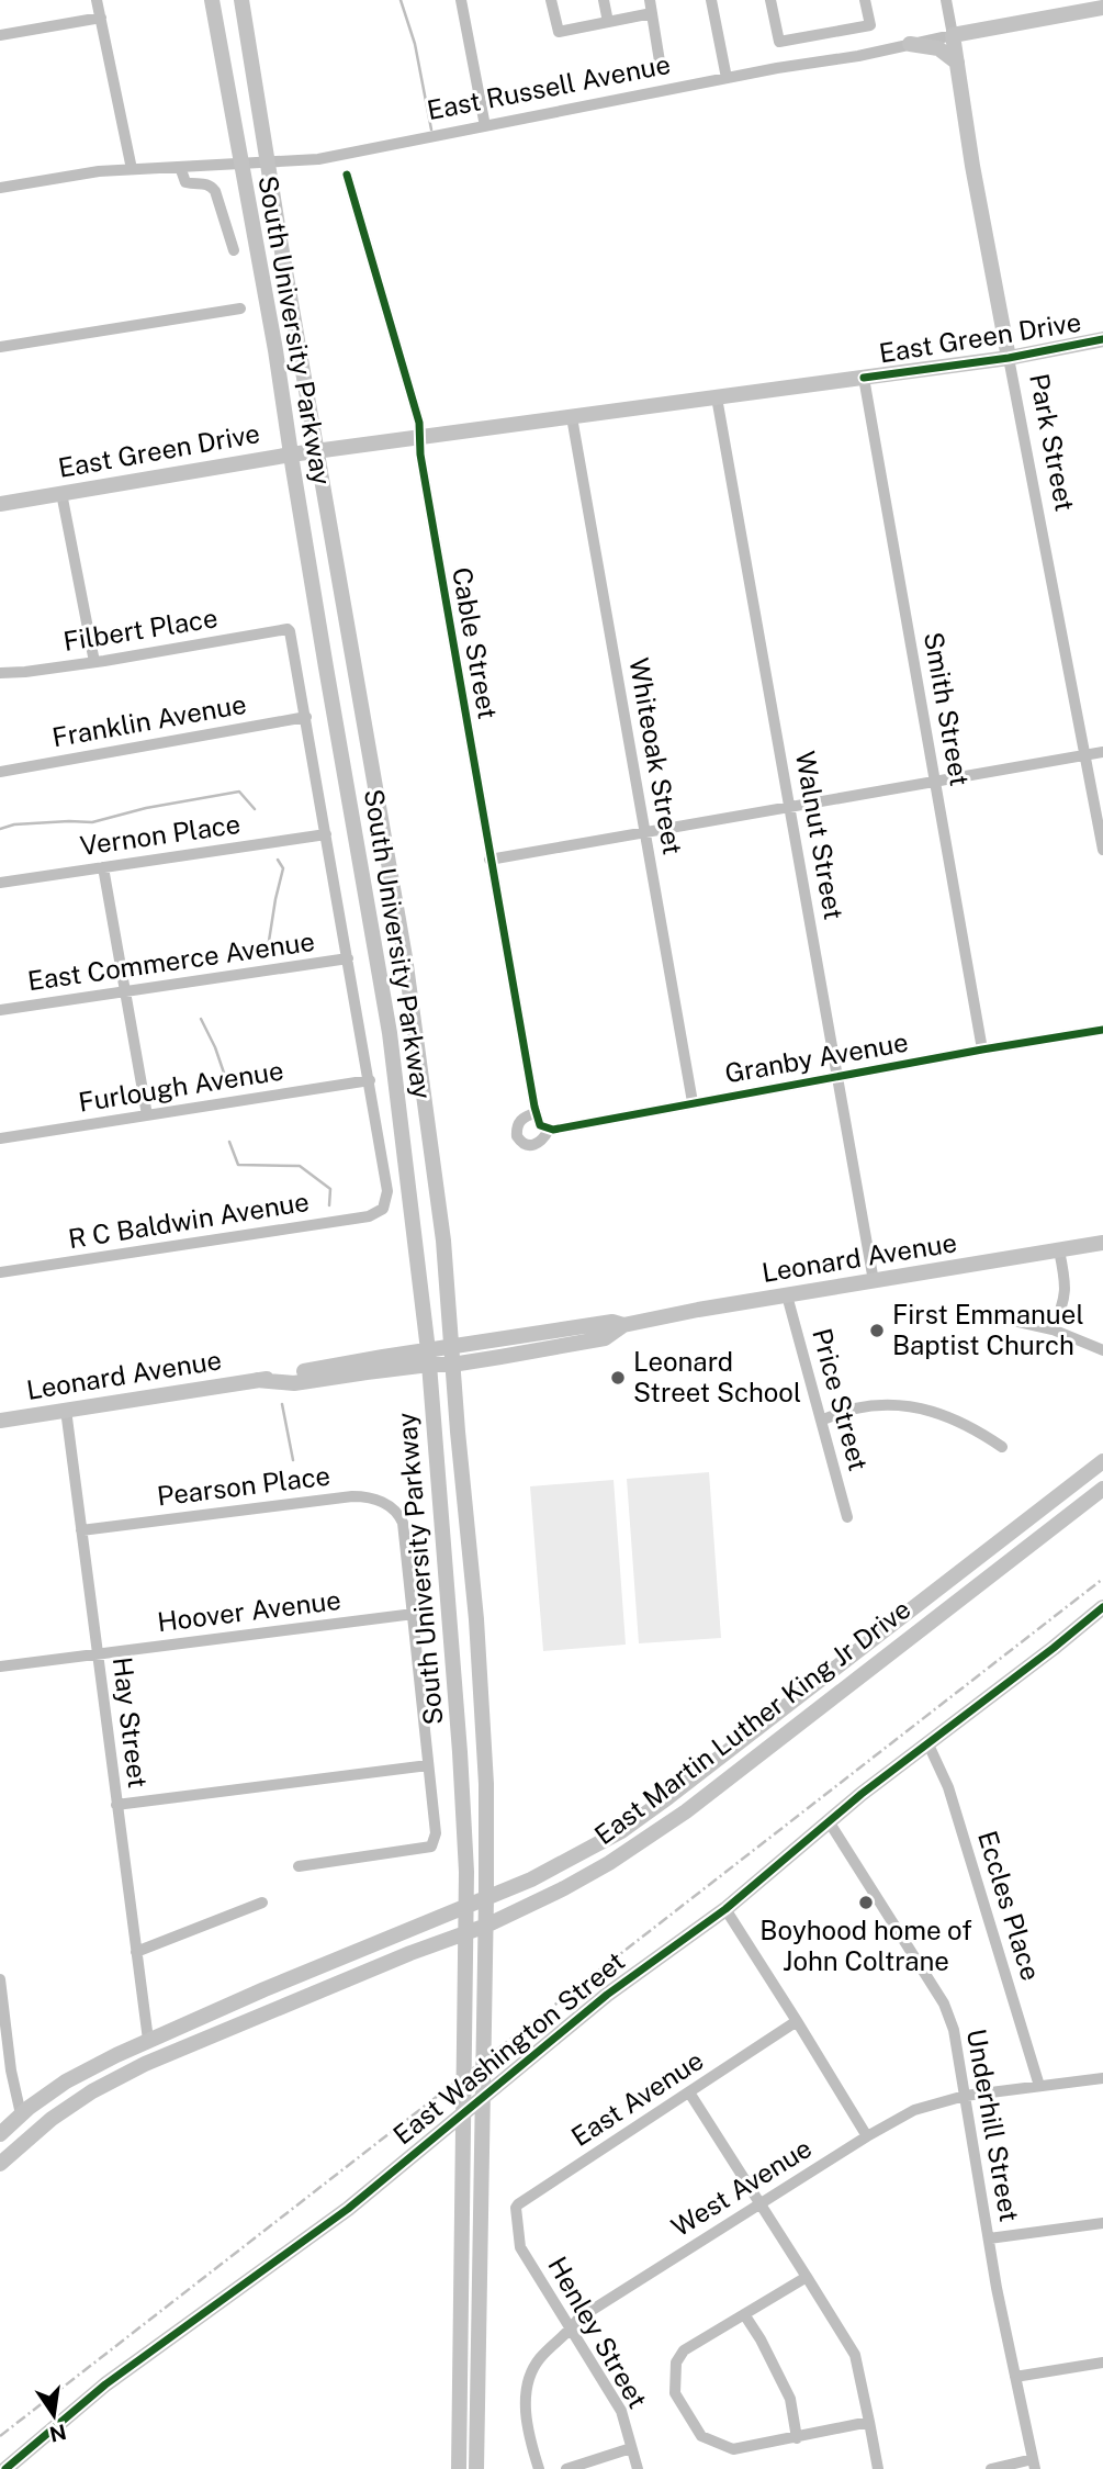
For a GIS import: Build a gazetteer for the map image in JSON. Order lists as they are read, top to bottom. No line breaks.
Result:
{"streets":{"main road":["East Russell Avenue","South University Parkway","East Green Drive","Park Street","Leonard Avenue","East Martin Luther King Jr Drive","East Washington Street"],"street":["Filbert Place","Cable Street","Smith Street","Franklin Avenue","Whiteoak Street","Vernon Place","Walnut Street","East Commerce Avenue","Granby Avenue","Furlough Avenue","R C Baldwin Avenue","Price Street","Pearson Place","Hoover Avenue","Hay Street","Eccles Place","East Avenue","Underhill Street","West Avenue","Henley Street"]},"crossings":[["East Russell Avenue","South University Parkway"],["East Russell Avenue","Park Street"],["South University Parkway","East Green Drive"],["South University Parkway","Leonard Avenue"],["South University Parkway","East Martin Luther King Jr Drive"],["East Green Drive","Park Street"],["East Green Drive","Cable Street"],["East Green Drive","Smith Street"],["East Green Drive","Whiteoak Street"],["East Green Drive","Walnut Street"],["Filbert Place","Franklin Avenue"],["Cable Street","Granby Avenue"],["Smith Street","Granby Avenue"],["Whiteoak Street","Granby Avenue"],["Walnut Street","Granby Avenue"],["Walnut Street","Leonard Avenue"],["Furlough Avenue","R C Baldwin Avenue"],["Leonard Avenue","Price Street"],["Leonard Avenue","Hay Street"],["Pearson Place","Hoover Avenue"],["Pearson Place","Hay Street"],["Hoover Avenue","Hay Street"],["Hay Street","East Martin Luther King Jr Drive"],["Eccles Place","East Washington Street"],["Eccles Place","West Avenue"],["East Washington Street","Underhill Street"],["East Avenue","Henley Street"],["Underhill Street","West Avenue"],["West Avenue","Henley Street"]],"places":["First Emmanuel Baptist Church","Leonard Street School","Boyhood home of John Coltrane"],"north":"bottom"}
